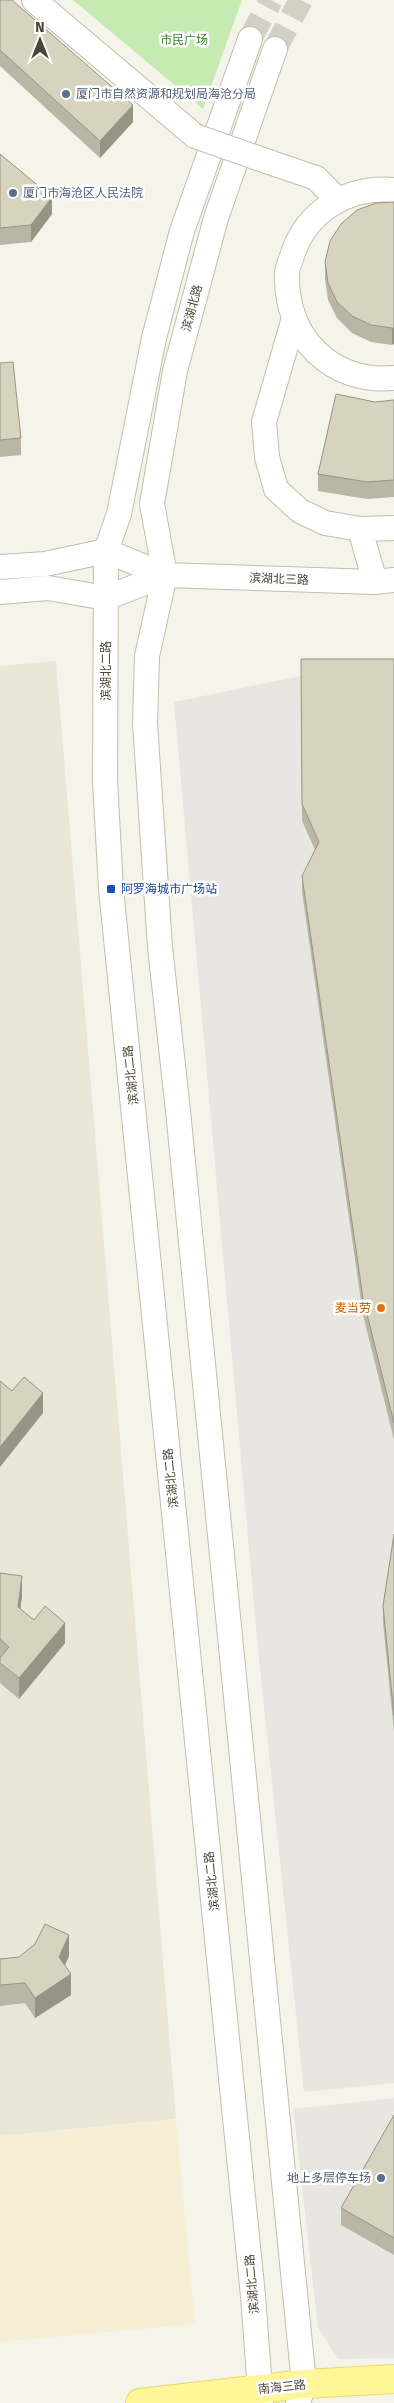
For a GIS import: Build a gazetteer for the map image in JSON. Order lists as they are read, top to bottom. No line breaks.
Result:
{"streets":{"main road":["南海三路"],"street":["滨湖北路","滨湖北三路","滨湖北二路"]},"crossings":[["滨湖北路","滨湖北三路"],["滨湖北二路","南海三路"]],"parks":["市民广场"],"places":{"other":["厦门市自然资源和规划局海沧分局","厦门市海沧区人民法院","麦当劳","地上多层停车场"],"transit":["阿罗海城市广场站"]},"north":"top"}
